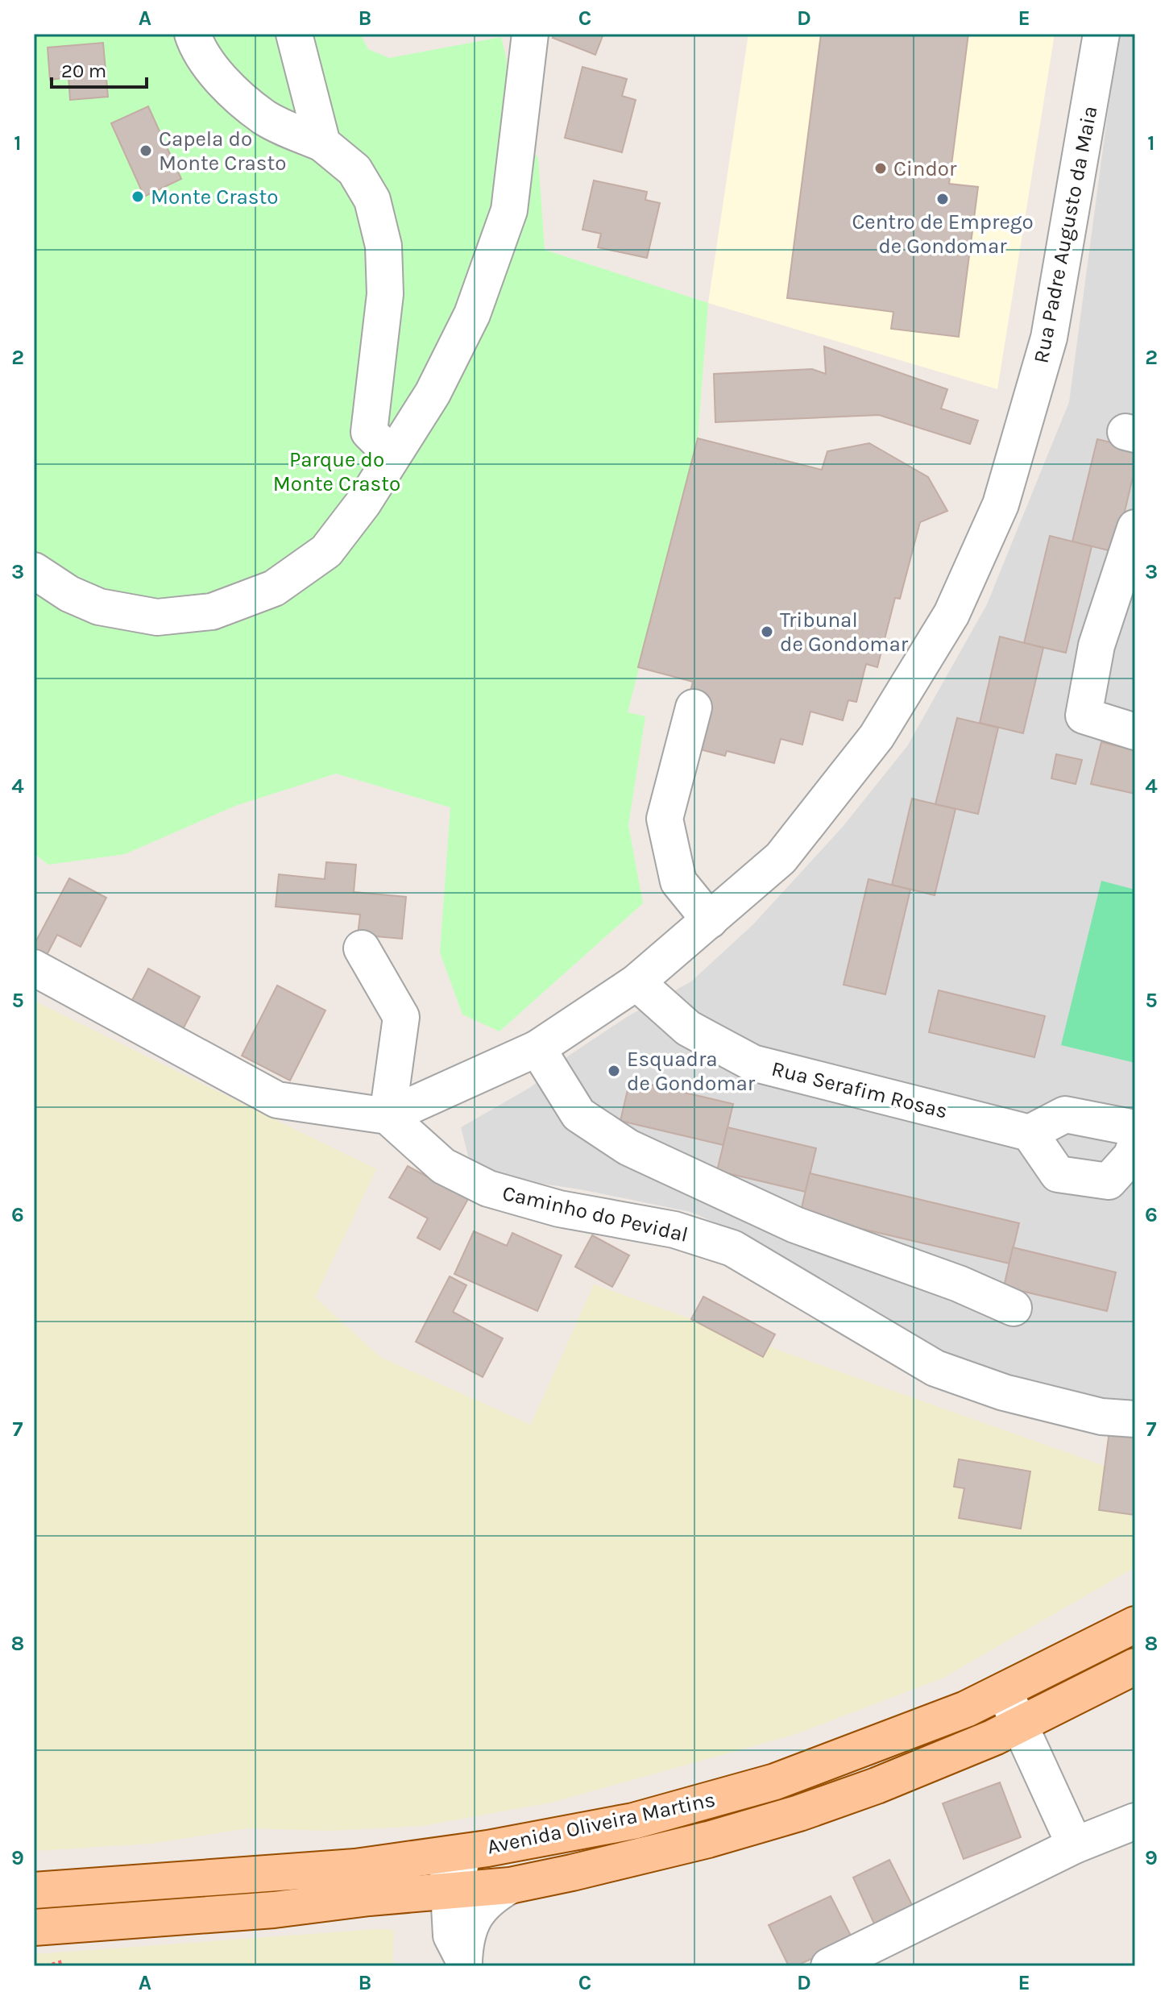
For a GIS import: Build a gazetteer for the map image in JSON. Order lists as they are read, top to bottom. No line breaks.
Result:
{"streets":{"main road":["Avenida Oliveira Martins"],"street":["Rua Padre Augusto da Maia","Rua Serafim Rosas","Caminho do Pevidal"]},"crossings":[["Rua Padre Augusto da Maia","Rua Serafim Rosas"],["Rua Padre Augusto da Maia","Caminho do Pevidal"]],"parks":["Parque do Monte Crasto"],"places":["Capela do Monte Crasto","Cindor","Monte Crasto","Centro de Emprego de Gondomar","Tribunal de Gondomar","Esquadra de Gondomar"],"scale_bar":"20 m","grid":{"columns":["A","B","C","D","E"],"rows":["1","2","3","4","5","6","7","8","9"]}}
